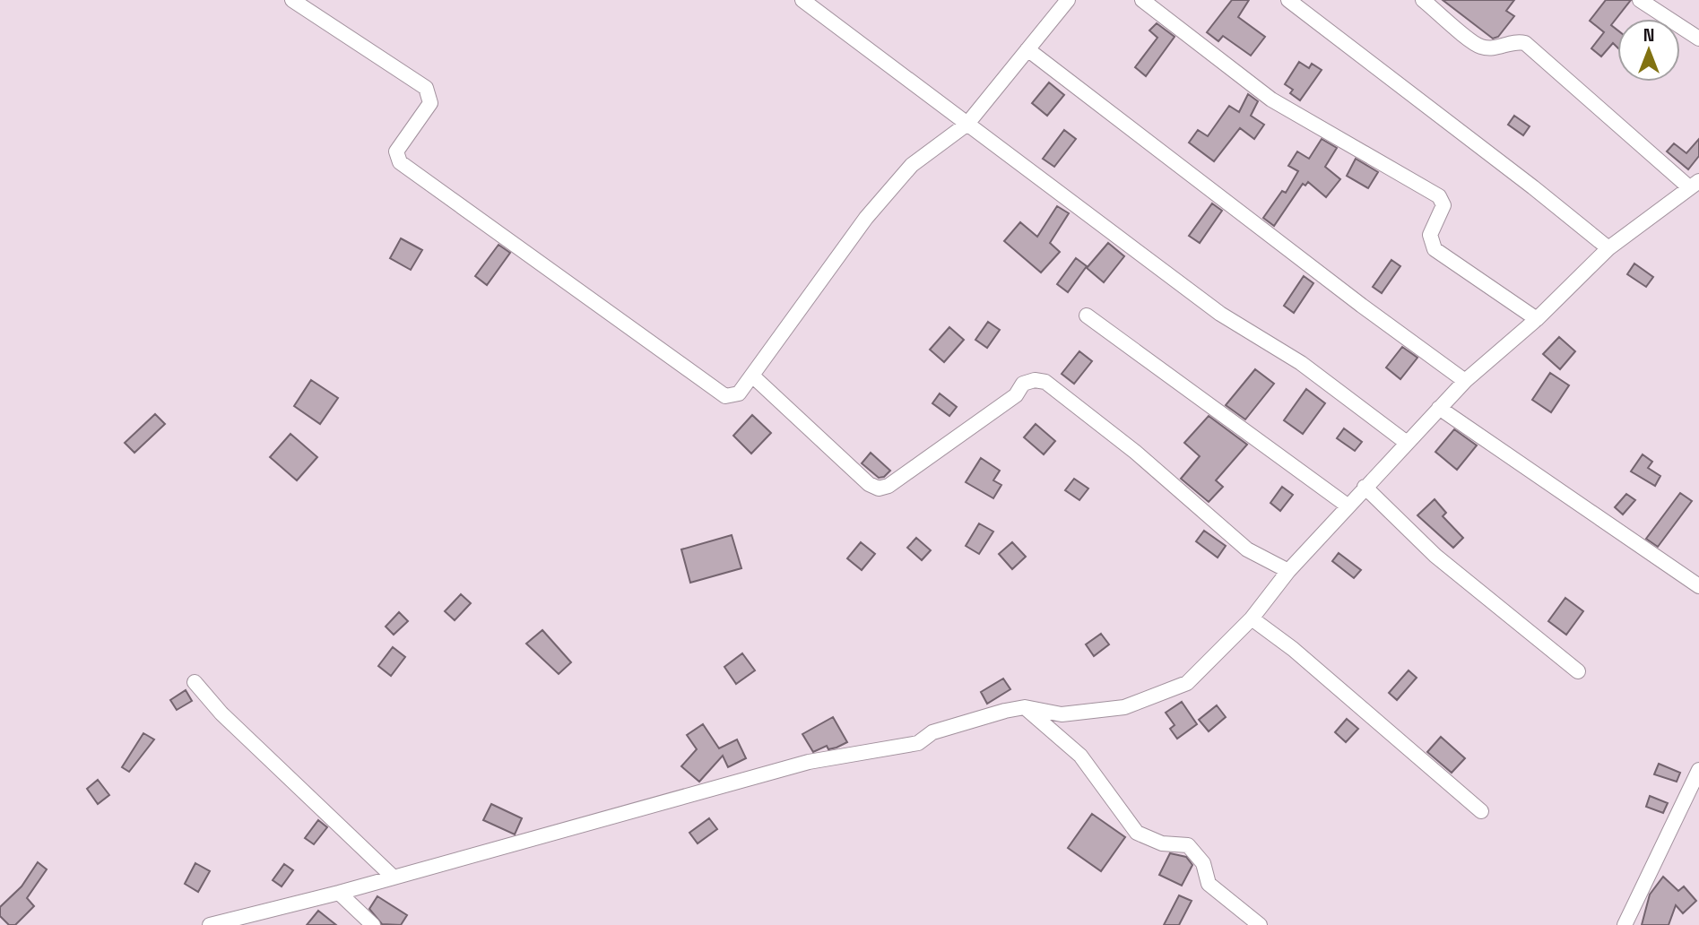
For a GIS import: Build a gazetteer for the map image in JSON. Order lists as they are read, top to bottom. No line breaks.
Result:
{"north":"top"}
